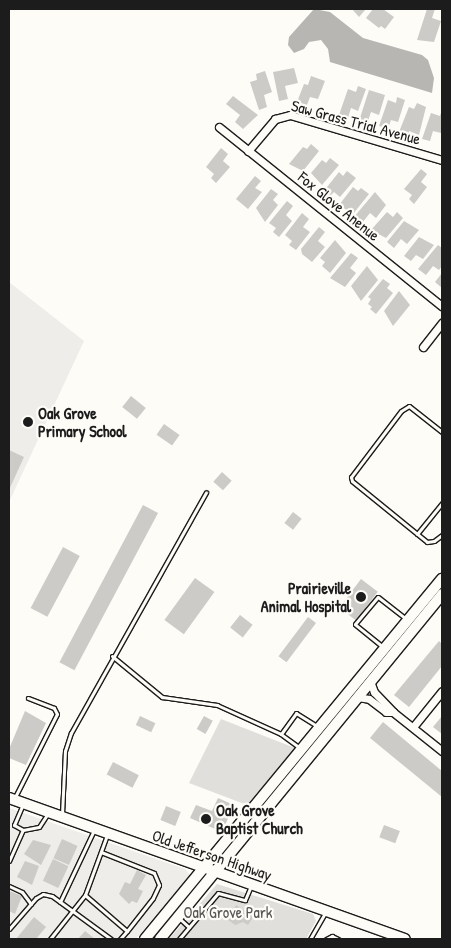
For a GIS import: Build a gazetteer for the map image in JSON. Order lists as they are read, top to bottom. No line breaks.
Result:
{"streets":{"main road":["Old Jefferson Highway"],"street":["Saw Grass Trial Avenue","Fox Glove Anenue"]},"crossings":[["Saw Grass Trial Avenue","Fox Glove Anenue"]],"parks":["Oak Grove Park"],"places":["Oak Grove Primary School","Prairieville Animal Hospital","Oak Grove Baptist Church"]}
